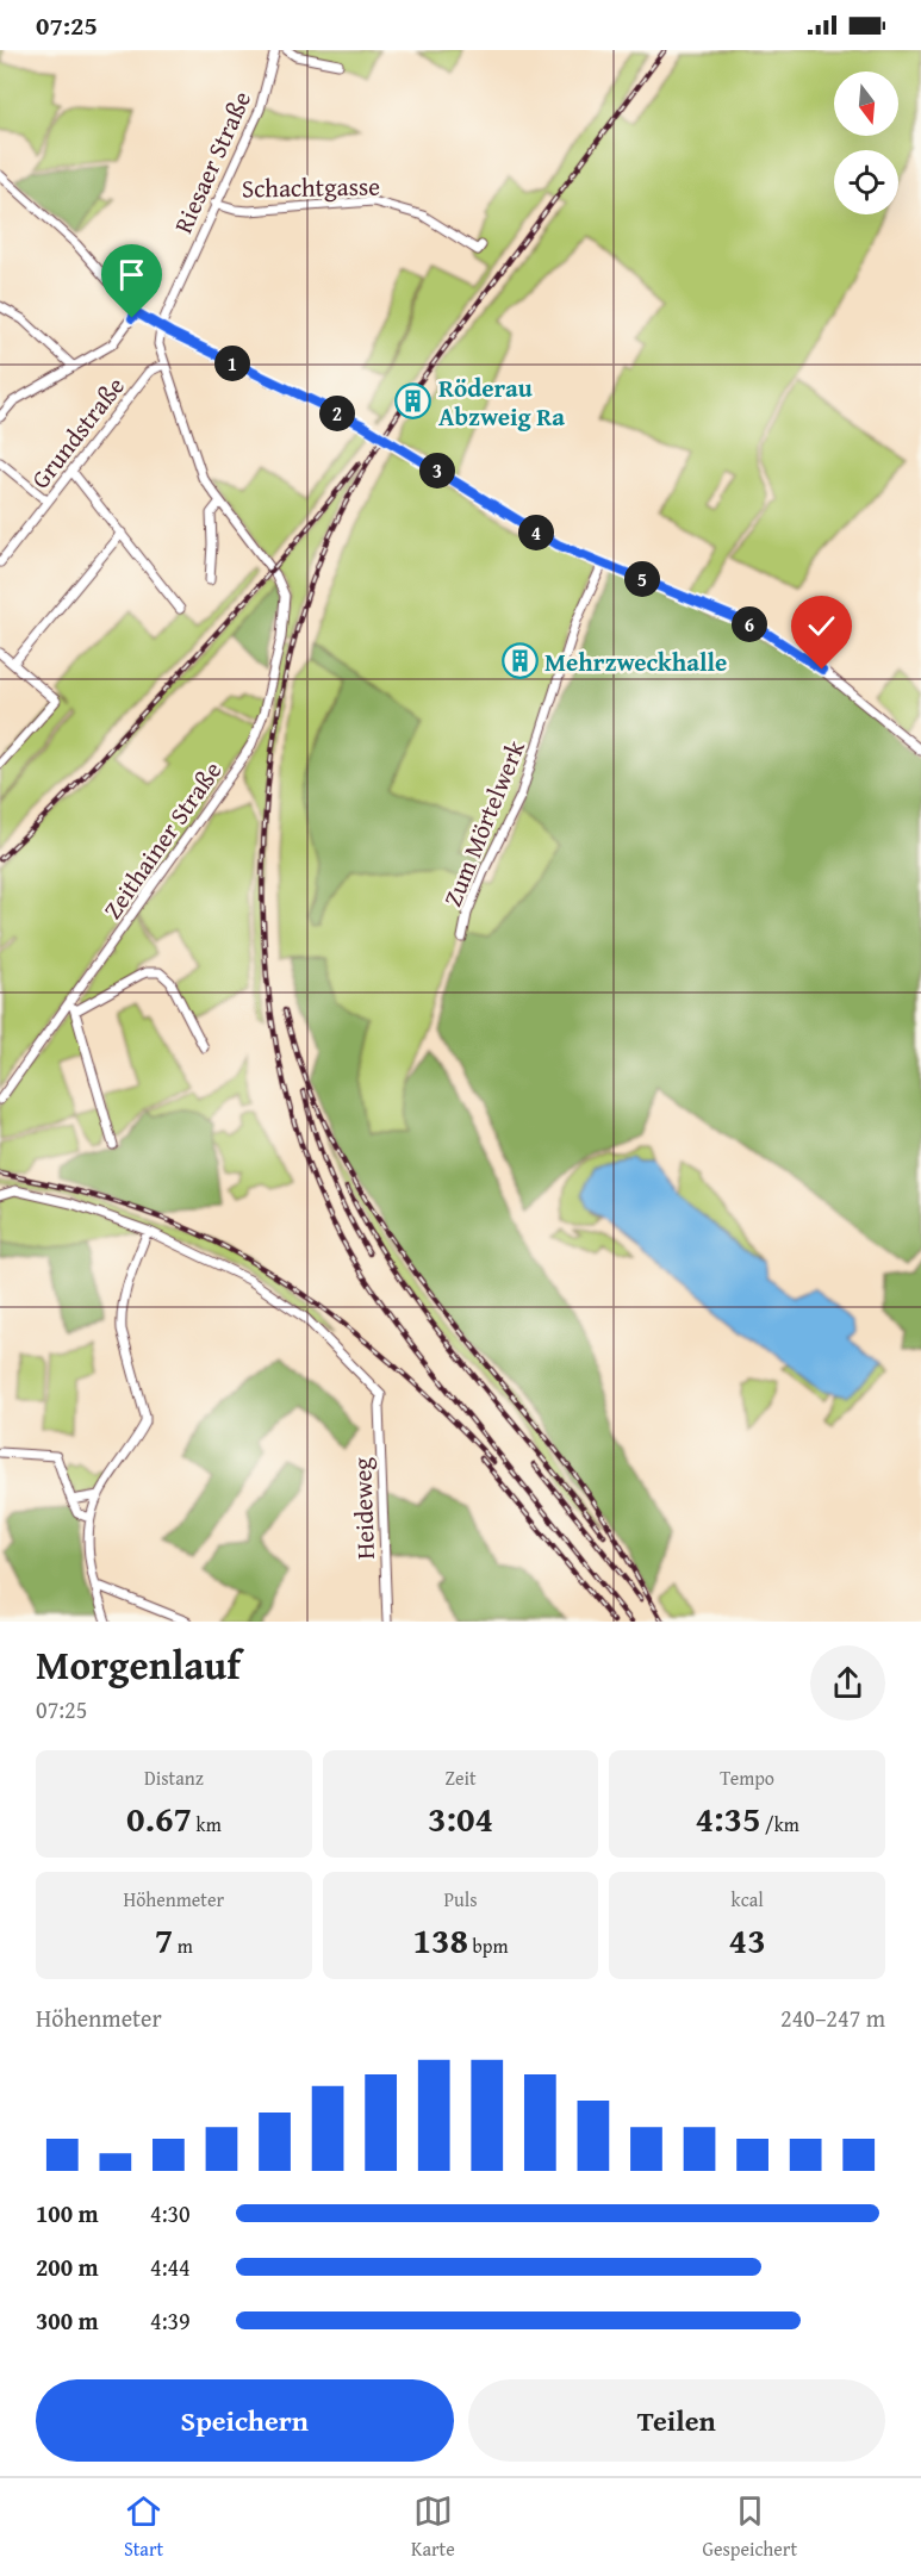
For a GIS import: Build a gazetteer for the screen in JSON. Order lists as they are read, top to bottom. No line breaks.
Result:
{"streets":{"street":["Riesaer Straße","Schachtgasse","Grundstraße","Zum Mörtelwerk","Zeithainer Straße","Heideweg"]},"crossings":[["Riesaer Straße","Schachtgasse"]],"places":{"building":["Röderau Abzweig Ra","Mehrzweckhalle"]},"north":"bottom","page":{"status":"07:25","pins":["1","2","3","4","5","6"],"heading":["Morgenlauf","07:25"],"stats":[["Distanz","0.67 km"],["Zeit","3:04"],["Tempo","4:35 /km"],["Höhenmeter","7 m"],["Puls","138 bpm"],["kcal","43"]],"chart":["Höhenmeter","240–247 m"],"list":[{"name":"100 m","note":"4:30"},{"name":"200 m","note":"4:44"},{"name":"300 m","note":"4:39"}],"buttons":["Speichern","Teilen"],"tabs":["Start","Karte","Gespeichert"]}}
